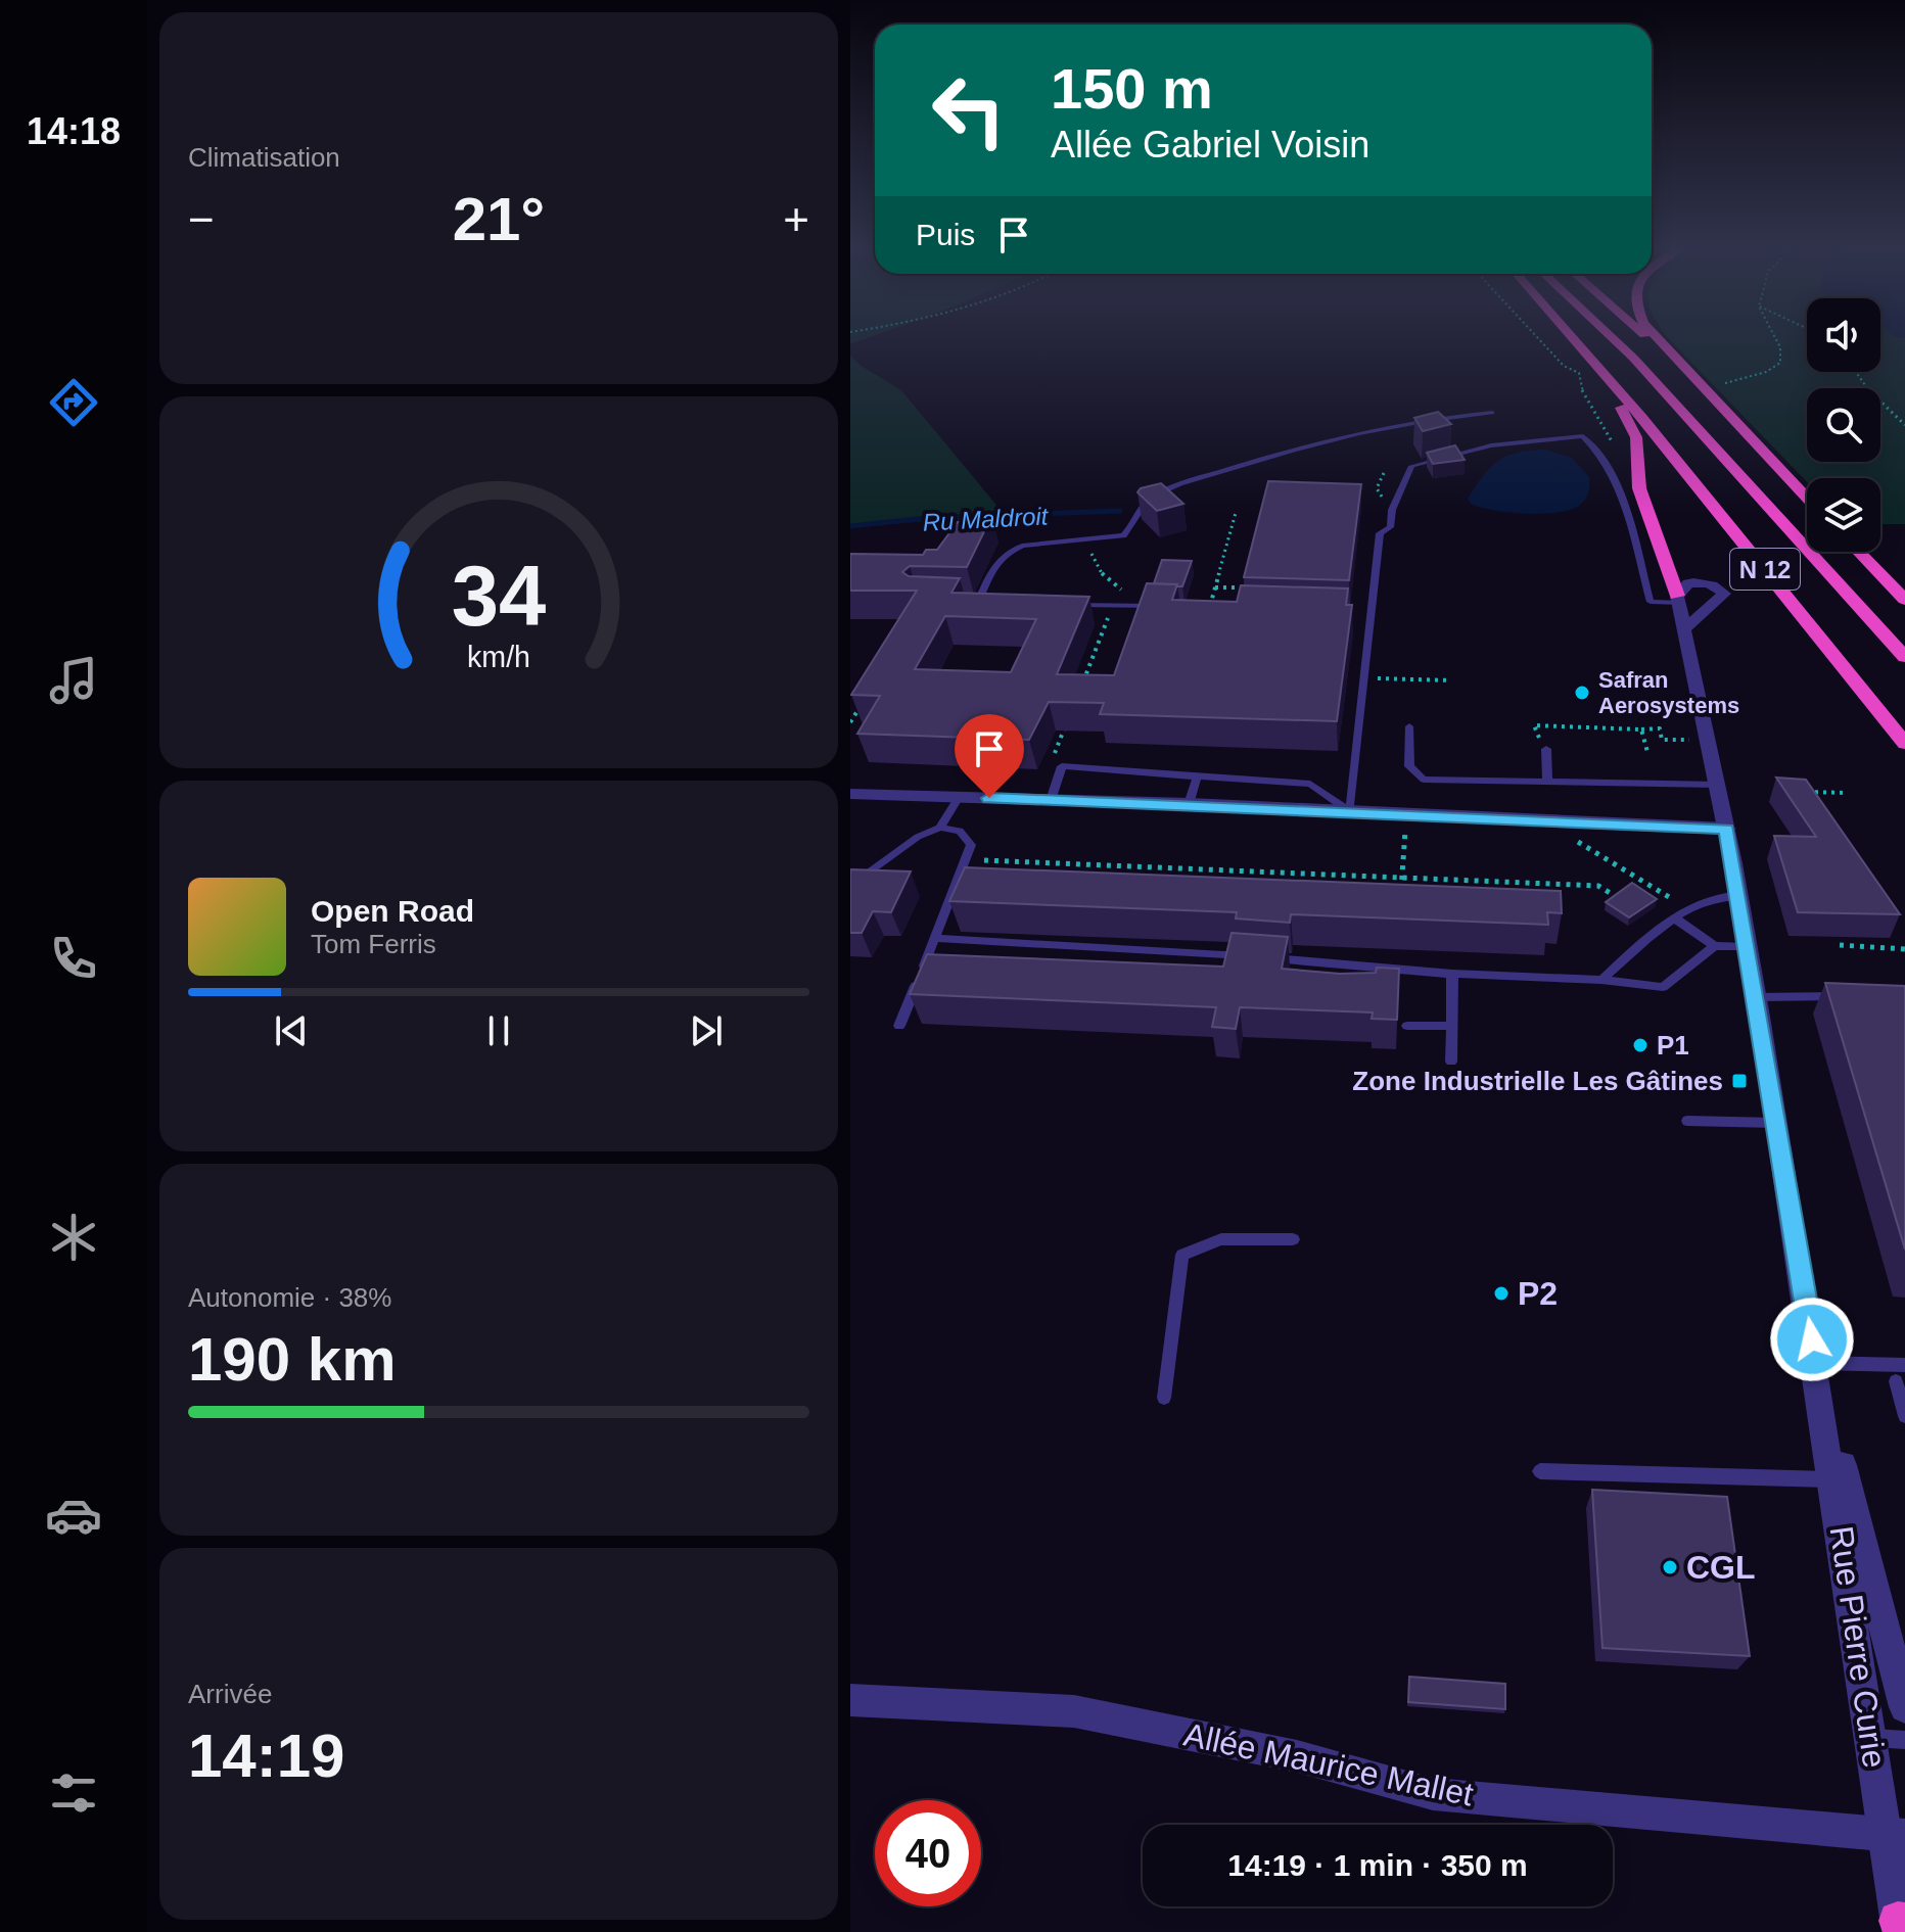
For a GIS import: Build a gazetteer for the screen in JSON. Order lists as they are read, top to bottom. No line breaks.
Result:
{"streets":{"highway":["N 12"],"street":["Rue Pierre Curie","Allée Maurice Mallet"]},"crossings":[["Rue Pierre Curie","Allée Maurice Mallet"]],"water":["Ru Maldroit"],"places":{"other":["Safran Aerosystems","P1","P2","CGL"],"transit":["Zone Industrielle Les Gâtines"]},"page":{"tabs":"14:18","tile":["Climatisation",["Autonomie · 38%","190 km"],["Arrivée","14:19"]],"turn":["150 m","Allée Gabriel Voisin"],"heat":["−","21°","+"],"then":"Puis","song":["Open Road","Tom Ferris"],"limit":"40","trip":"14:19 · 1 min · 350 m","gauge":["34","km/h"]}}
